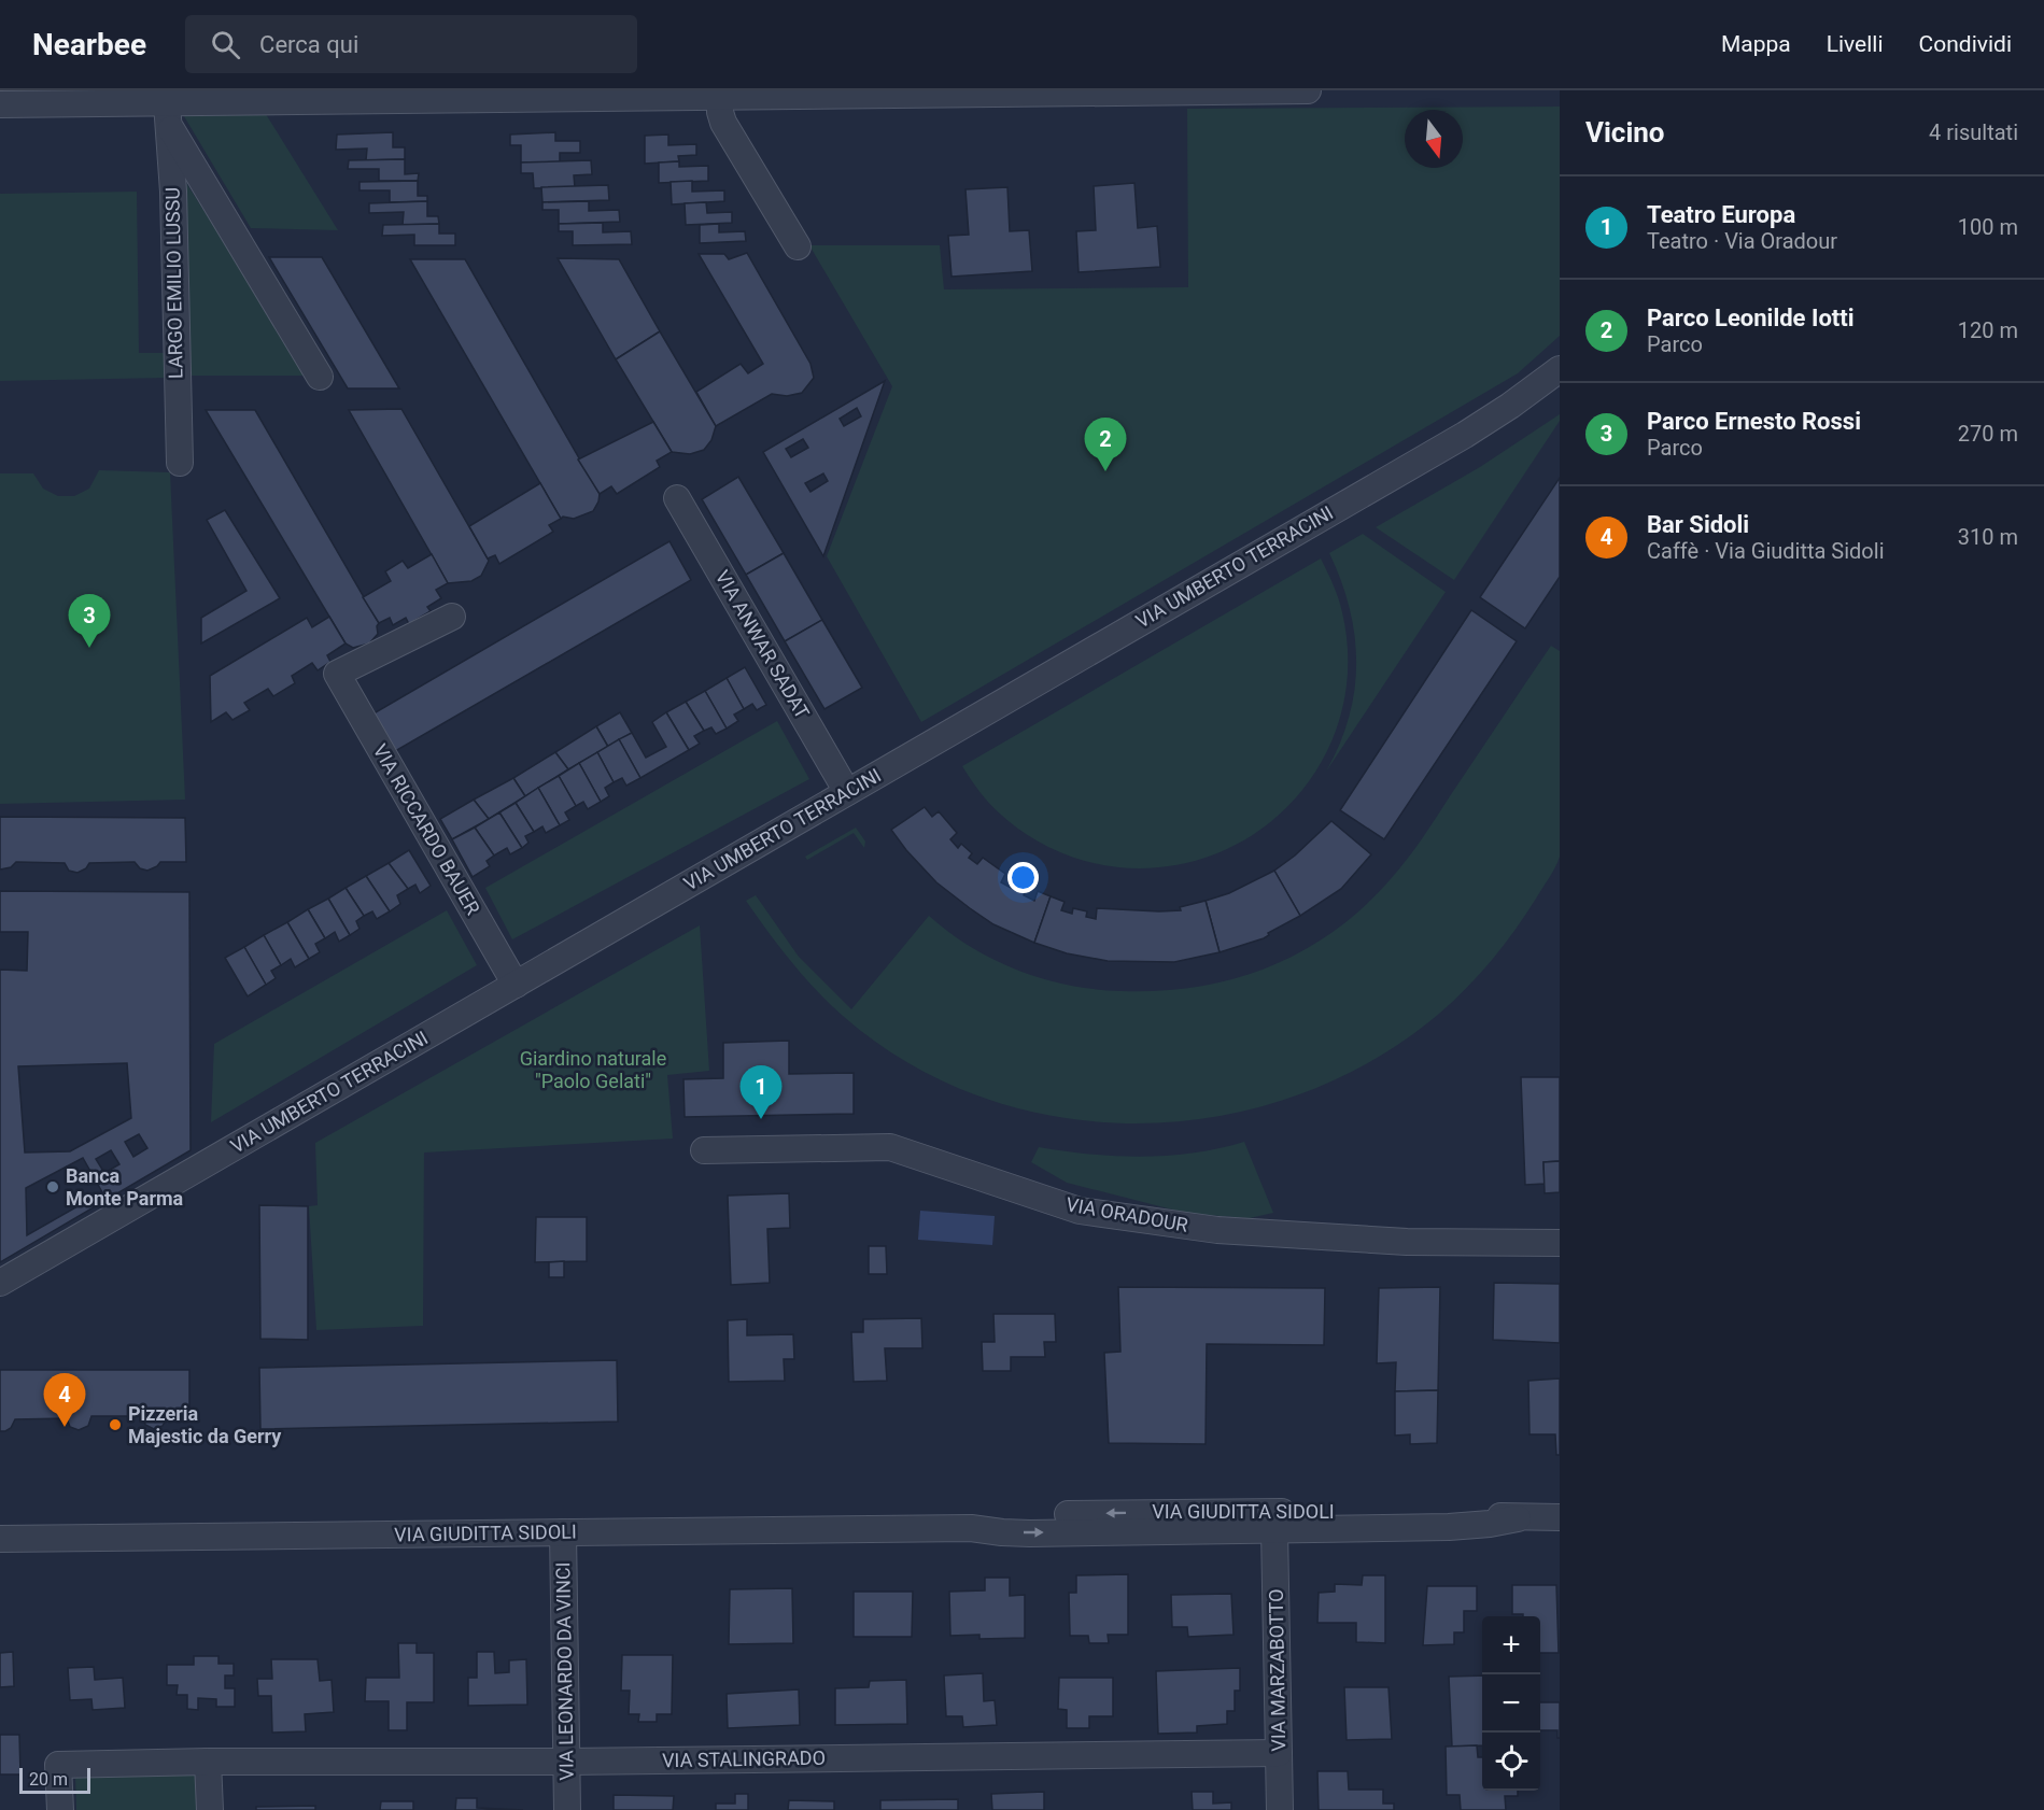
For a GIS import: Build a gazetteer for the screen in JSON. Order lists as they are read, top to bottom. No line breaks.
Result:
{"streets":{"street":["LARGO EMILIO LUSSU","VIA UMBERTO TERRACINI","VIA ANWAR SADAT","VIA RICCARDO BAUER","VIA ORADOUR","VIA GIUDITTA SIDOLI","VIA MARZABOTTO","VIA LEONARDO DA VINCI","VIA STALINGRADO"]},"crossings":[["VIA UMBERTO TERRACINI","VIA ANWAR SADAT"],["VIA UMBERTO TERRACINI","VIA RICCARDO BAUER"],["VIA GIUDITTA SIDOLI","VIA MARZABOTTO"],["VIA GIUDITTA SIDOLI","VIA LEONARDO DA VINCI"],["VIA MARZABOTTO","VIA STALINGRADO"],["VIA LEONARDO DA VINCI","VIA STALINGRADO"]],"parks":["Giardino naturale \"Paolo Gelati\""],"places":["Banca Monte Parma","Pizzeria Majestic da Gerry"],"scale_bar":"20 m","north":"bottom","page":{"header":"Nearbee","search":"Cerca qui","nav":["Mappa","Livelli","Condividi"],"heading":["Vicino","4 risultati"],"list":[{"mark":"1","name":"Teatro Europa","note":"Teatro · Via Oradour","value":"100 m"},{"mark":"2","name":"Parco Leonilde Iotti","note":"Parco","value":"120 m"},{"mark":"3","name":"Parco Ernesto Rossi","note":"Parco","value":"270 m"},{"mark":"4","name":"Bar Sidoli","note":"Caffè · Via Giuditta Sidoli","value":"310 m"}],"pins":["2","3","1","4"],"map_buttons":["+","−"],"scale":"20 m"}}
